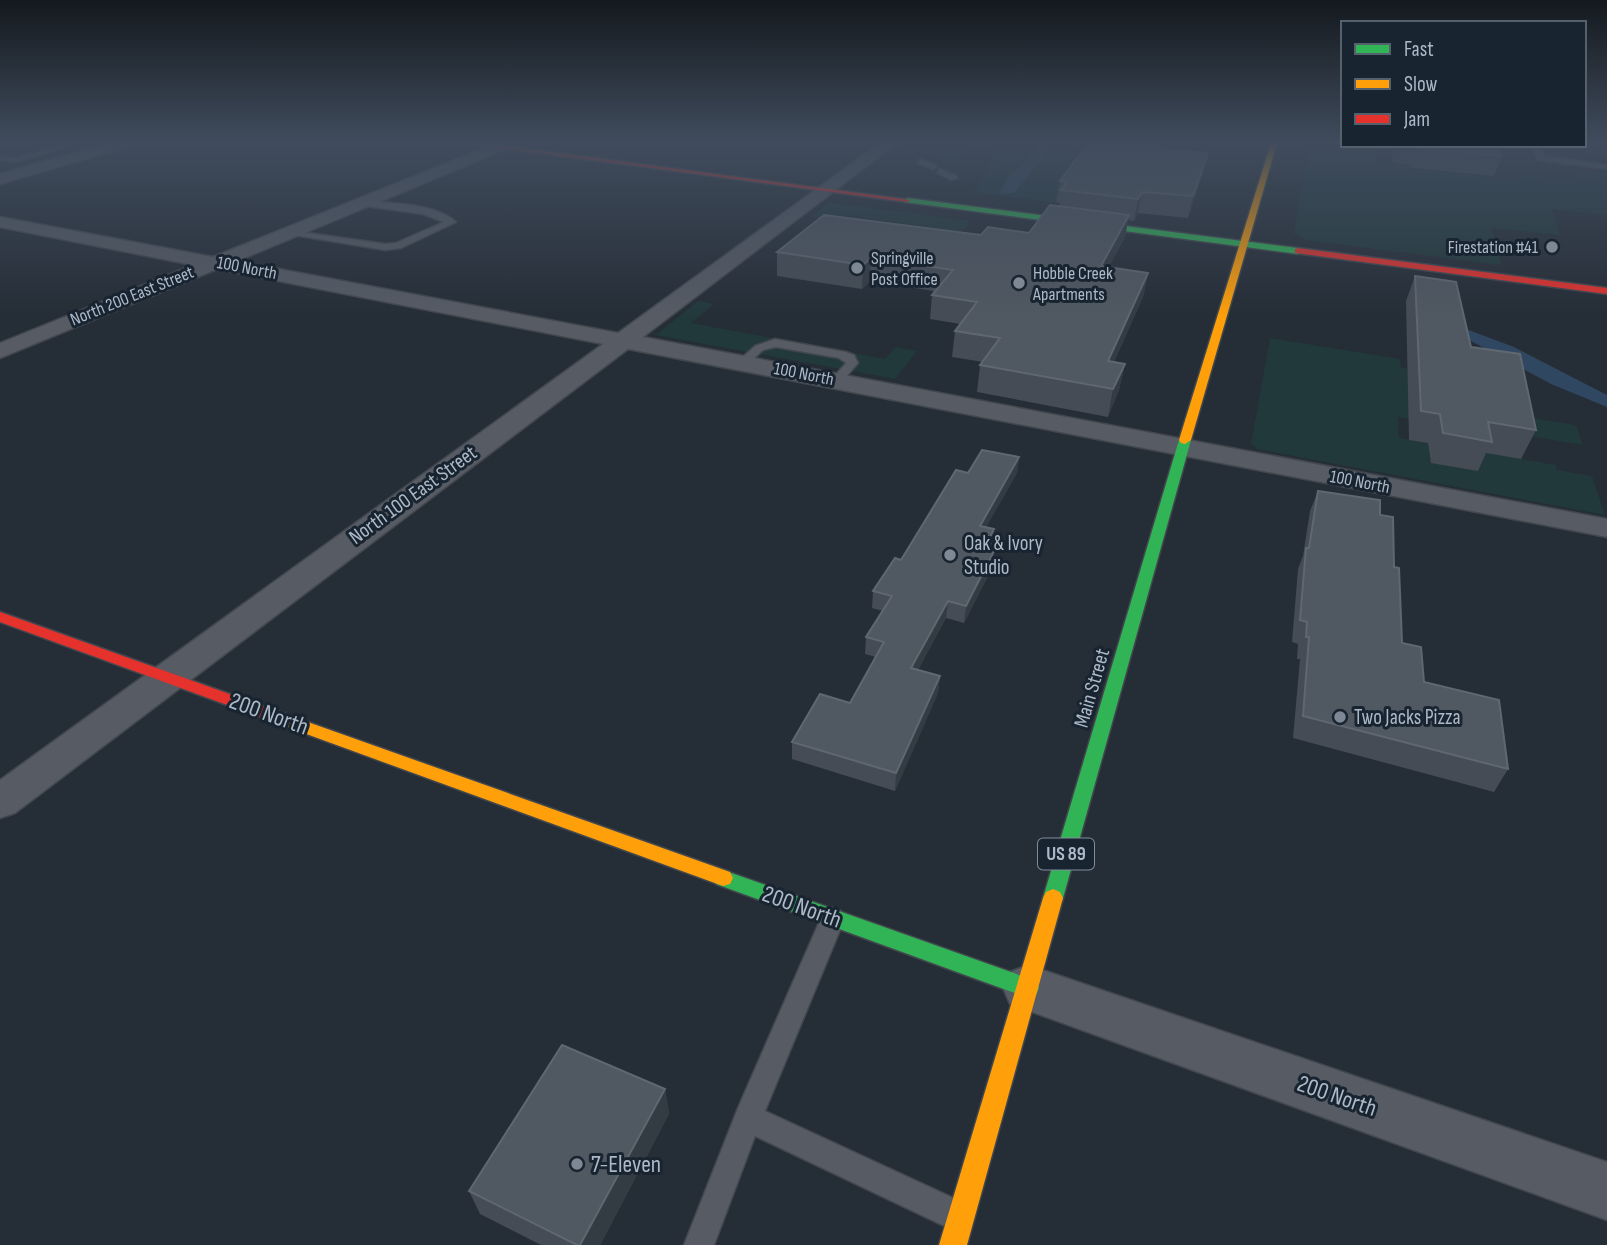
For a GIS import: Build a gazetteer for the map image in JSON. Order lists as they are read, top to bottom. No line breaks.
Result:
{"streets":{"street":["100 North","North 200 East Street","North 100 East Street","Main Street","200 North","US 89"]},"crossings":[["100 North","North 200 East Street"],["100 North","North 100 East Street"],["100 North","Main Street"],["North 100 East Street","200 North"],["Main Street","200 North"]],"places":["Firestation #41","Springville Post Office","Hobble Creek Apartments","Oak & Ivory Studio","Two Jacks Pizza","7-Eleven"],"legend":["Fast","Slow","Jam"]}
